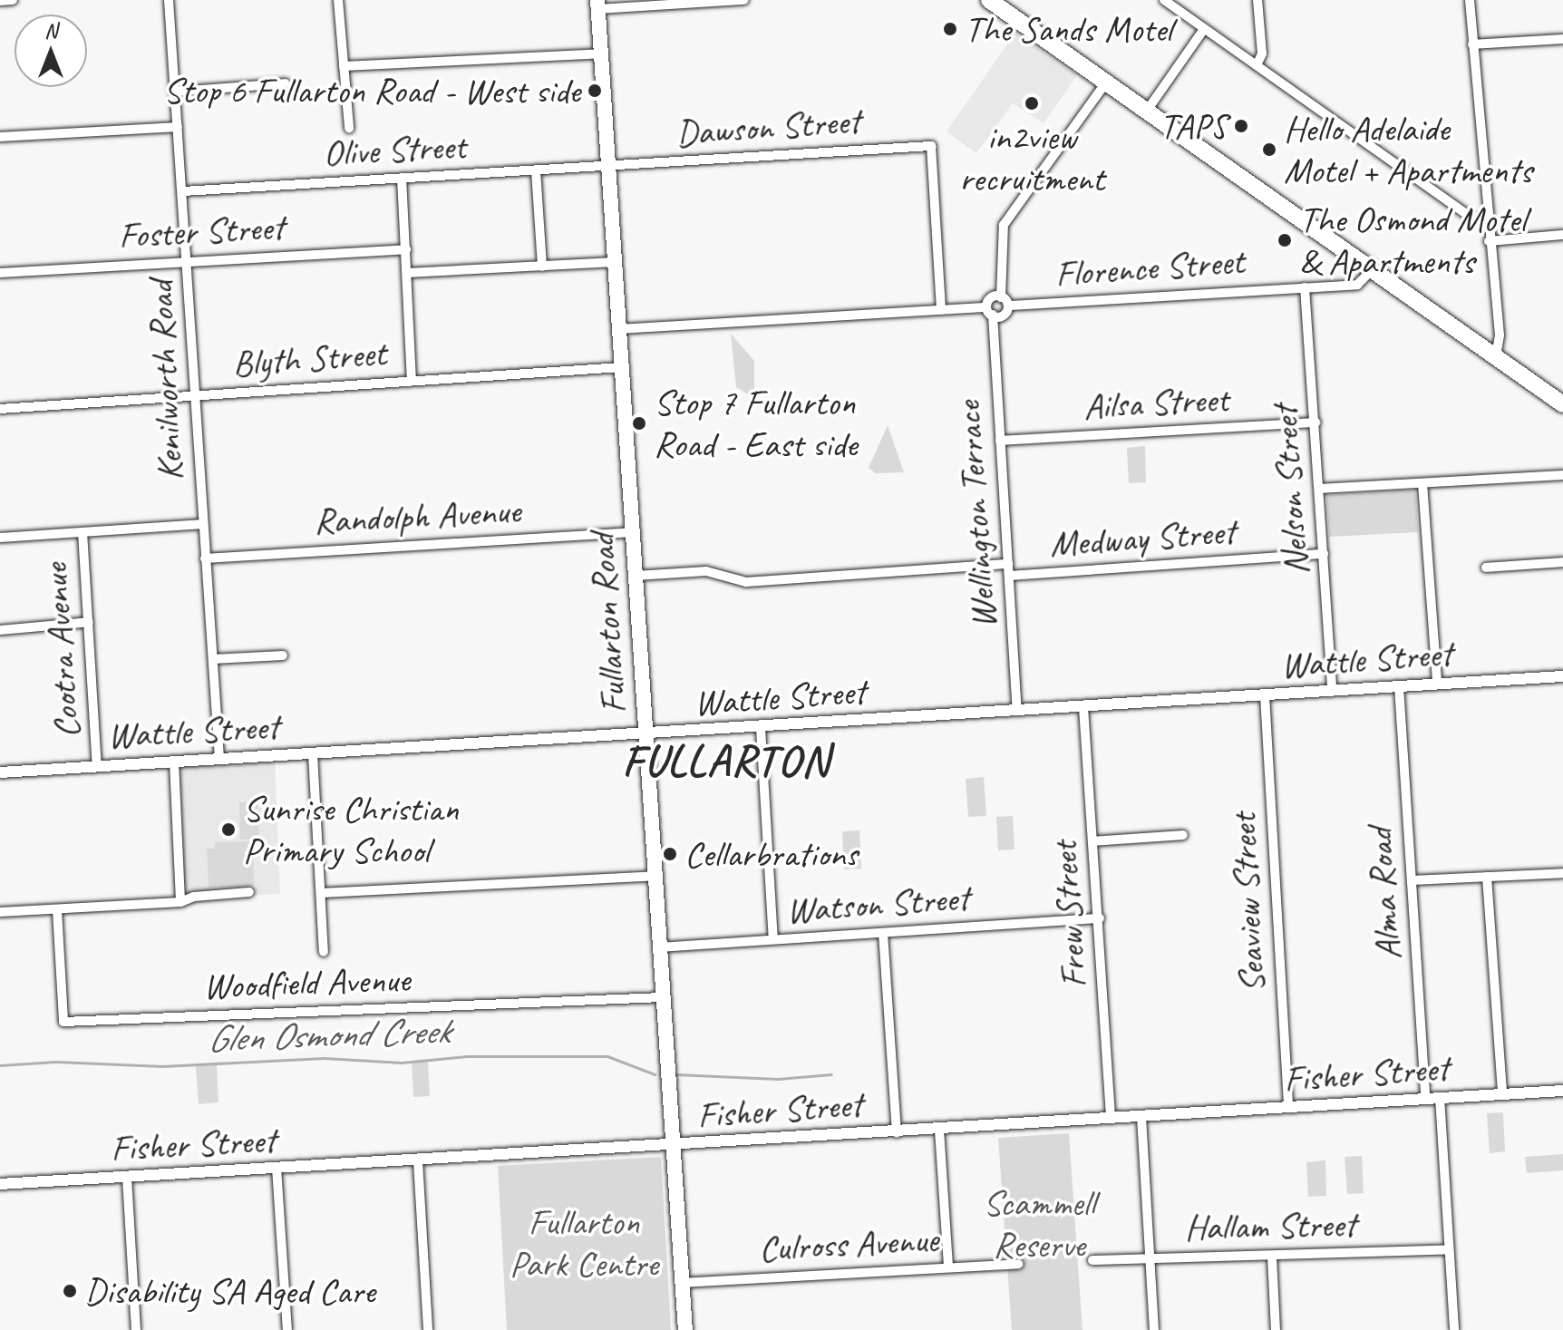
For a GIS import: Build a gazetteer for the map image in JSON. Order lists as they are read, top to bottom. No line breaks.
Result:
{"streets":{"main road":["Fullarton Road"],"street":["Dawson Street","Olive Street","Foster Street","Florence Street","Blyth Street","Kenilworth Road","Ailsa Street","Nelson Street","Wellington Terrace","Randolph Avenue","Medway Street","Cootra Avenue","Wattle Street","Alma Road","Seaview Street","Watson Street","Frew Street","Woodfield Avenue","Fisher Street","Hallam Street","Culross Avenue"]},"crossings":[["Dawson Street","Olive Street"],["Dawson Street","Fullarton Road"],["Olive Street","Kenilworth Road"],["Olive Street","Fullarton Road"],["Foster Street","Kenilworth Road"],["Florence Street","Nelson Street"],["Blyth Street","Kenilworth Road"],["Blyth Street","Fullarton Road"],["Kenilworth Road","Randolph Avenue"],["Kenilworth Road","Wattle Street"],["Ailsa Street","Nelson Street"],["Ailsa Street","Wellington Terrace"],["Nelson Street","Medway Street"],["Nelson Street","Wattle Street"],["Wellington Terrace","Medway Street"],["Wellington Terrace","Wattle Street"],["Randolph Avenue","Fullarton Road"],["Fullarton Road","Wattle Street"],["Fullarton Road","Watson Street"],["Fullarton Road","Woodfield Avenue"],["Fullarton Road","Fisher Street"],["Fullarton Road","Culross Avenue"],["Cootra Avenue","Wattle Street"],["Wattle Street","Alma Road"],["Wattle Street","Seaview Street"],["Wattle Street","Frew Street"],["Alma Road","Fisher Street"],["Seaview Street","Fisher Street"],["Watson Street","Frew Street"],["Frew Street","Fisher Street"]],"districts":["FULLARTON"],"water":["Glen Osmond Creek"],"parks":["Scammell Reserve","Fullarton Park Centre"],"places":["The Sands Motel","Stop 6 Fullarton Road - West side","in2view recruitment","TAPS","Hello Adelaide Motel + Apartments","The Osmond Motel & Apartments","Stop 7 Fullarton Road - East side","Sunrise Christian Primary School","Cellarbrations","Disability SA Aged Care"],"north":"top"}
